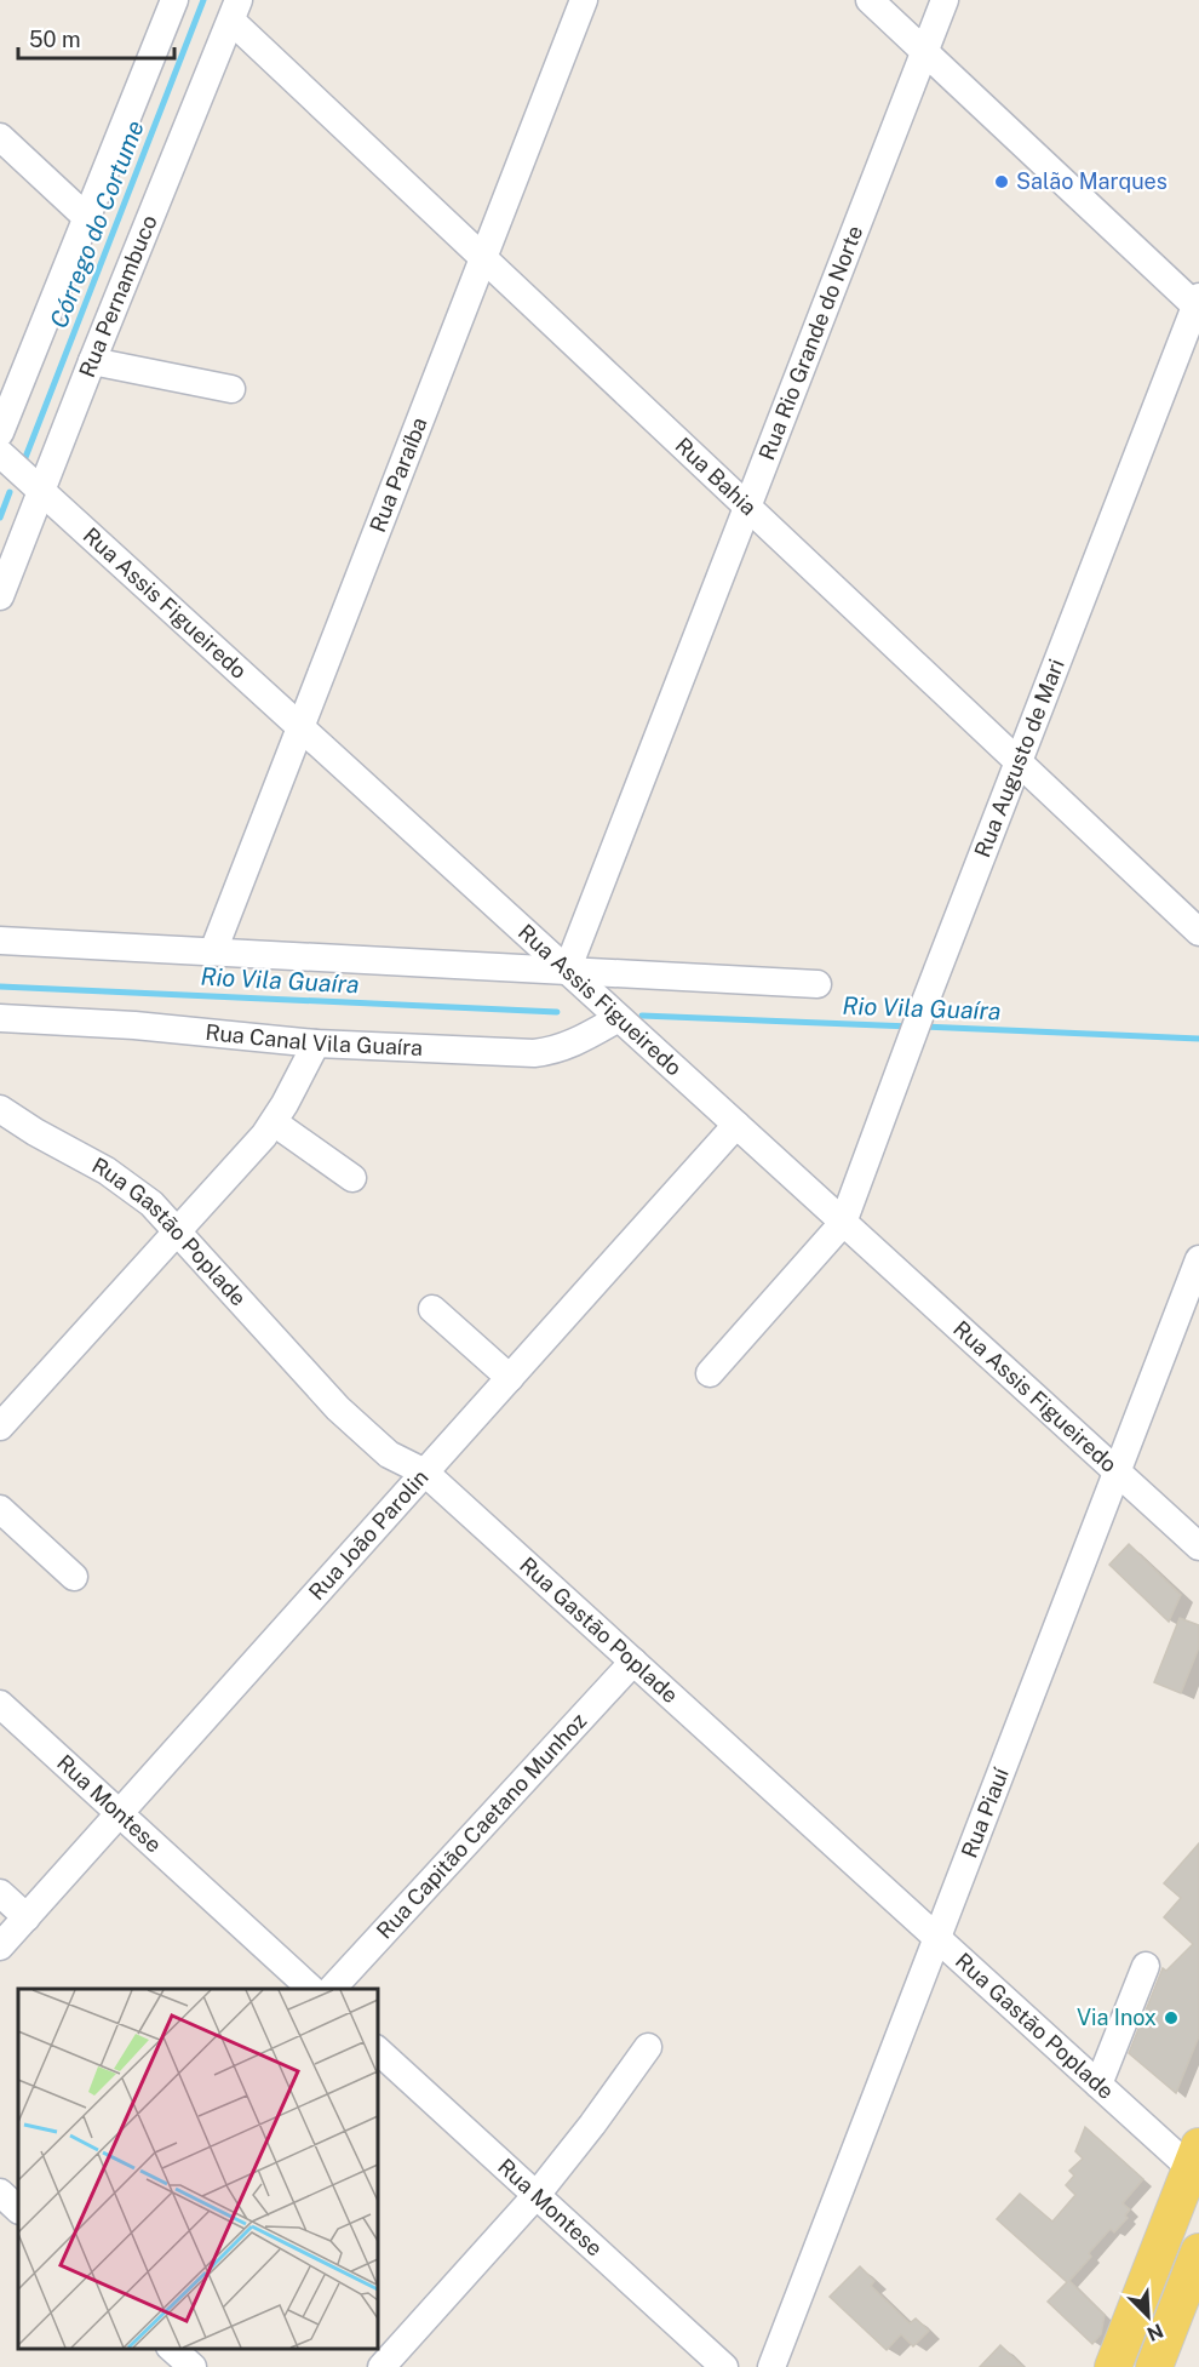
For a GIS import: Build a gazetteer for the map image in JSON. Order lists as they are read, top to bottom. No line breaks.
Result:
{"streets":{"street":["Rua Pernambuco","Rua Rio Grande do Norte","Rua Paraíba","Rua Bahia","Rua Assis Figueiredo","Rua Augusto de Mari","Rua Canal Vila Guaíra","Rua Gastão Poplade","Rua João Parolin","Rua Montese","Rua Piauí","Rua Capitão Caetano Munhoz"]},"crossings":[["Rua Pernambuco","Rua Bahia"],["Rua Pernambuco","Rua Assis Figueiredo"],["Rua Rio Grande do Norte","Rua Bahia"],["Rua Rio Grande do Norte","Rua Assis Figueiredo"],["Rua Paraíba","Rua Bahia"],["Rua Paraíba","Rua Assis Figueiredo"],["Rua Bahia","Rua Augusto de Mari"],["Rua Assis Figueiredo","Rua Augusto de Mari"],["Rua Assis Figueiredo","Rua Canal Vila Guaíra"],["Rua Assis Figueiredo","Rua João Parolin"],["Rua Assis Figueiredo","Rua Piauí"],["Rua Gastão Poplade","Rua João Parolin"],["Rua Gastão Poplade","Rua Piauí"],["Rua Gastão Poplade","Rua Capitão Caetano Munhoz"],["Rua João Parolin","Rua Montese"]],"water":["Córrego do Cortume","Rio Vila Guaíra"],"places":["Salão Marques","Via Inox"],"scale_bar":"50 m","north":"bottom right"}
